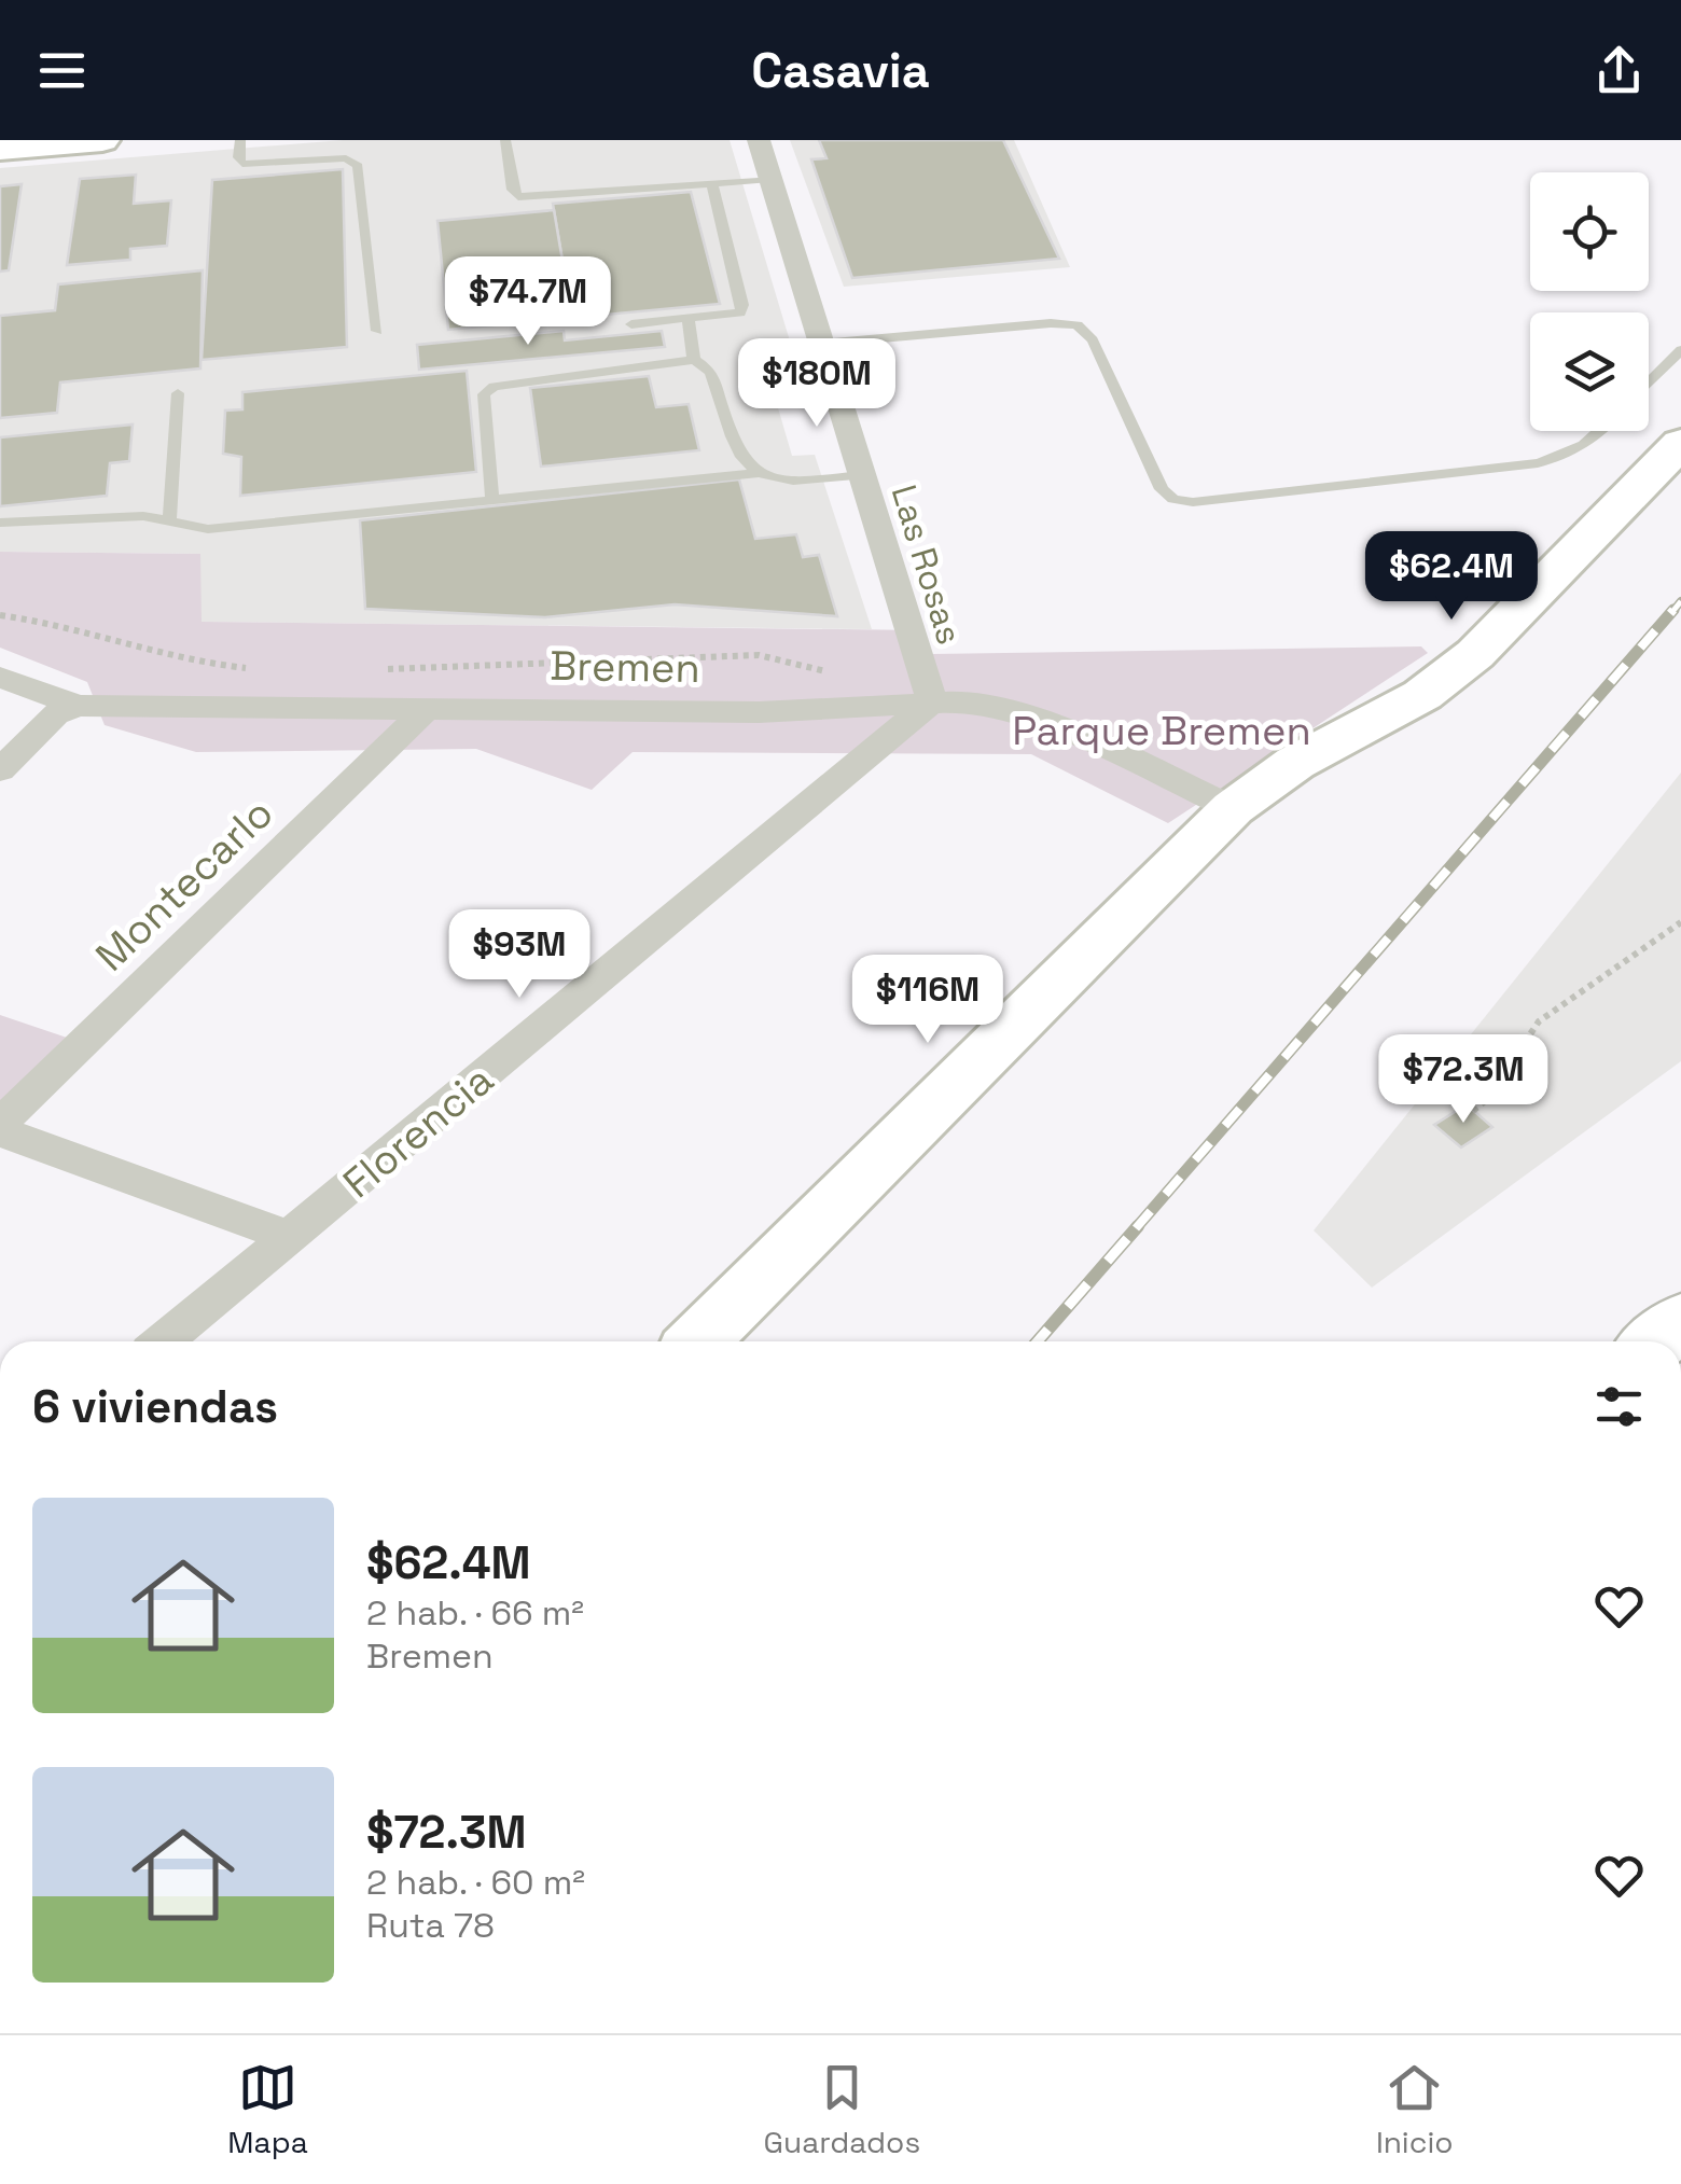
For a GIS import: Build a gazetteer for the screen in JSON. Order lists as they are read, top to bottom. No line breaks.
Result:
{"streets":{"street":["Las Rosas","Bremen","Montecarlo","Florencia"]},"crossings":[["Las Rosas","Bremen"],["Las Rosas","Florencia"],["Bremen","Montecarlo"],["Bremen","Florencia"]],"parks":["Parque Bremen"],"page":{"header":"Casavia","price":["$74.7M","$180M","$62.4M","$93M","$116M","$72.3M"],"heading":"6 viviendas","list":[{"name":"$62.4M","note":"2 hab. · 66 m² · Bremen"},{"name":"$72.3M","note":"2 hab. · 60 m² · Ruta 78"}],"tabs":["Mapa","Guardados","Inicio"]}}
